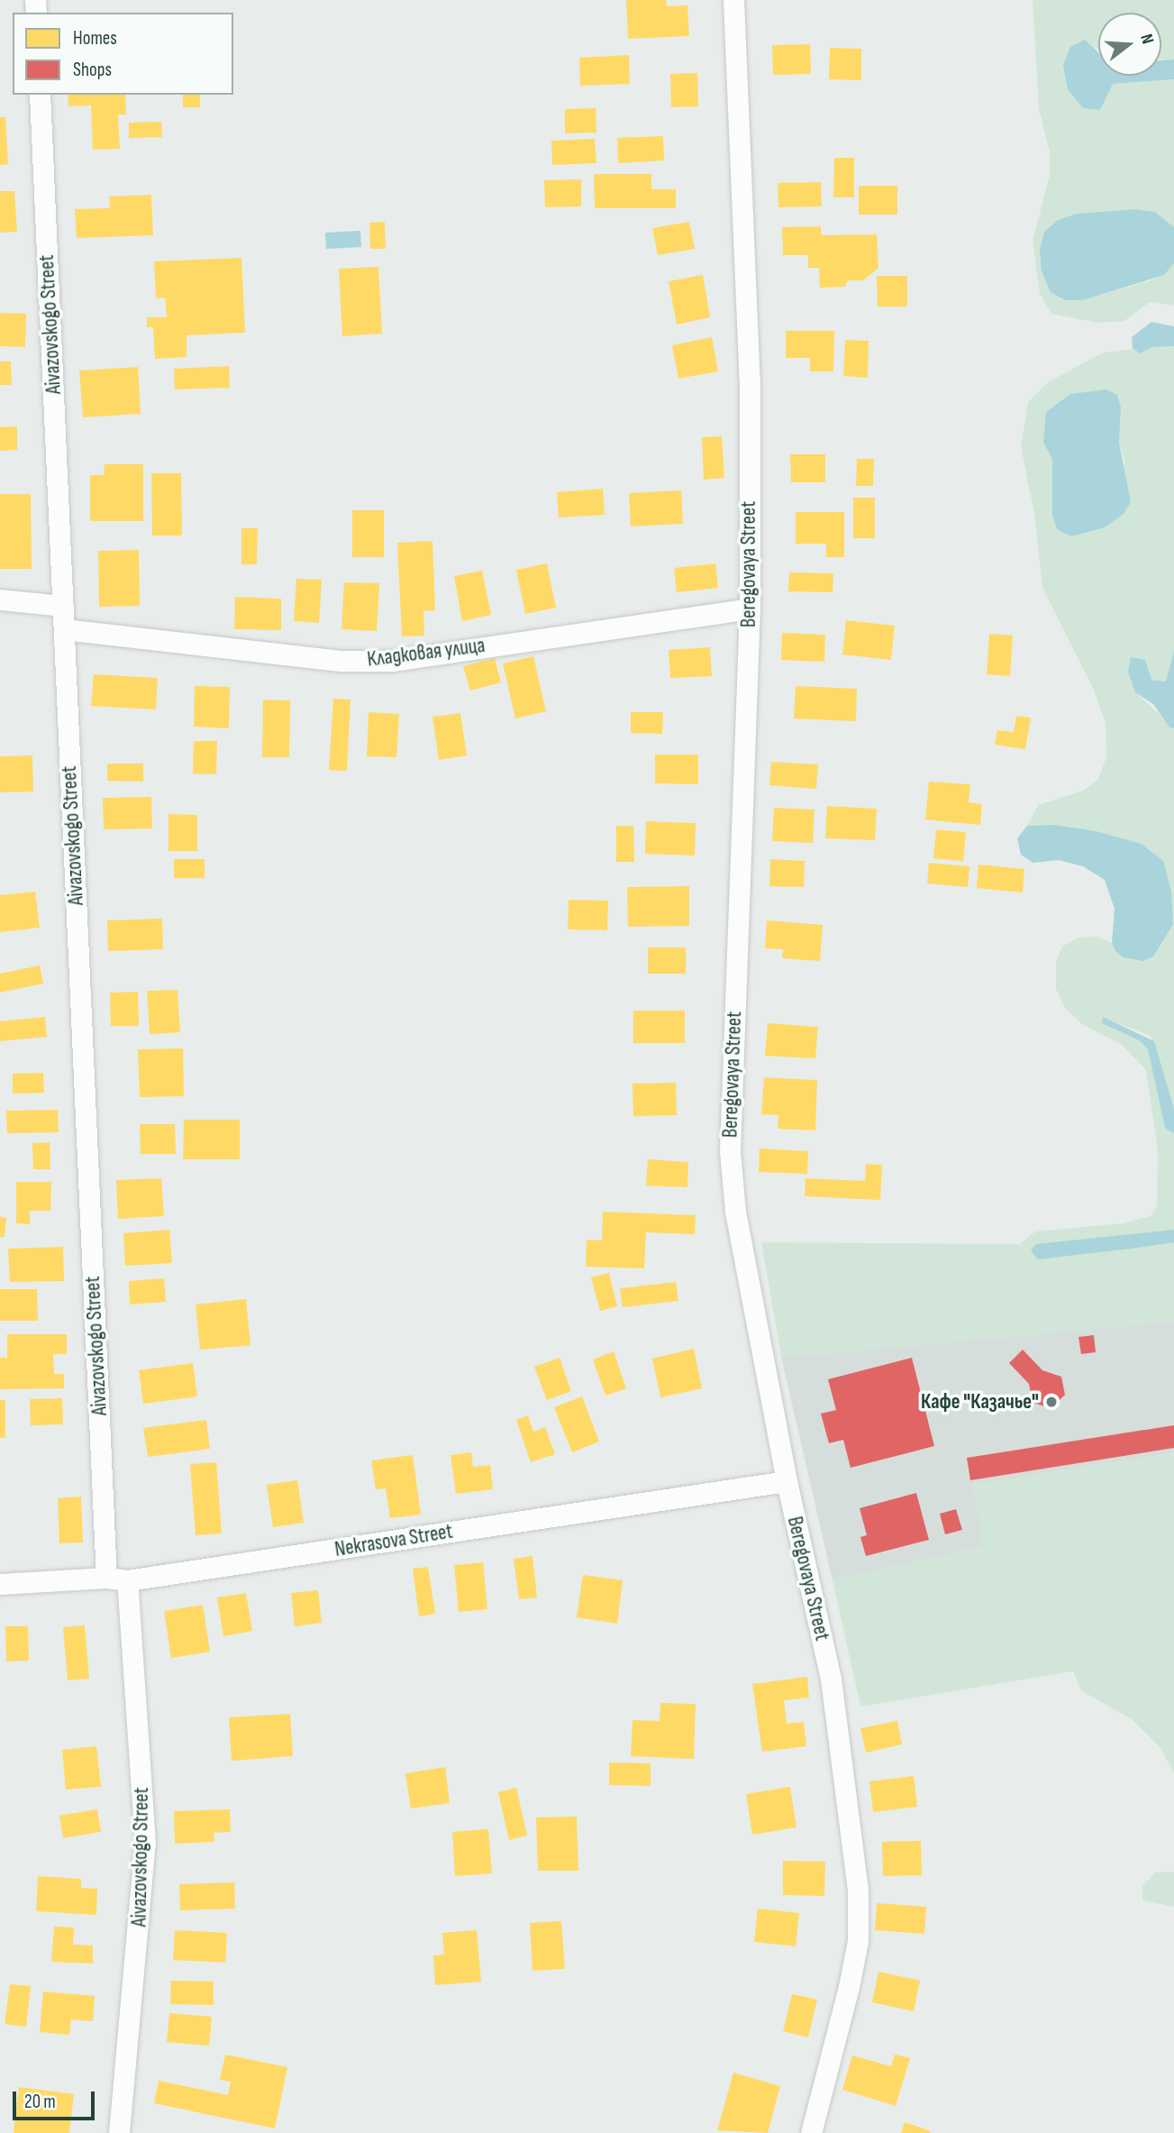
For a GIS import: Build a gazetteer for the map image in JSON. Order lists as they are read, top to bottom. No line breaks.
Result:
{"streets":{"street":["Aivazovskogo Street","Beregovaya Street","Кладковая улица","Nekrasova Street"]},"crossings":[["Aivazovskogo Street","Кладковая улица"],["Aivazovskogo Street","Nekrasova Street"],["Beregovaya Street","Кладковая улица"],["Beregovaya Street","Nekrasova Street"]],"places":["Кафе \"Казачье\""],"legend":["Homes","Shops"],"scale_bar":"20 m","north":"right"}
